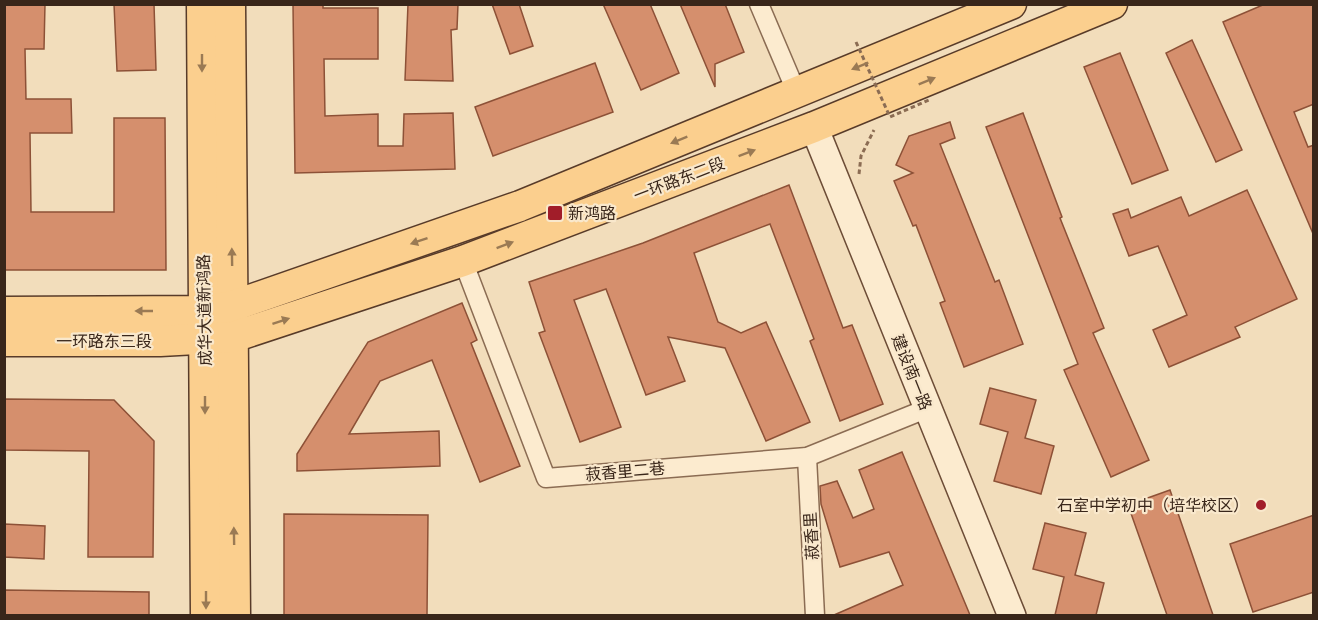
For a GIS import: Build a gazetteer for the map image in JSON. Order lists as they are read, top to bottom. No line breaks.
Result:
{"streets":{"main road":["一环路东二段","成华大道新鸿路","一环路东三段"],"street":["建设南一路","菽香里二巷","菽香里"]},"crossings":[["一环路东二段","成华大道新鸿路"],["一环路东二段","一环路东三段"],["一环路东二段","建设南一路"],["一环路东二段","菽香里二巷"],["成华大道新鸿路","一环路东三段"],["建设南一路","菽香里二巷"],["菽香里二巷","菽香里"]],"places":{"transit":["新鸿路"],"other":["石室中学初中（培华校区）"]}}
